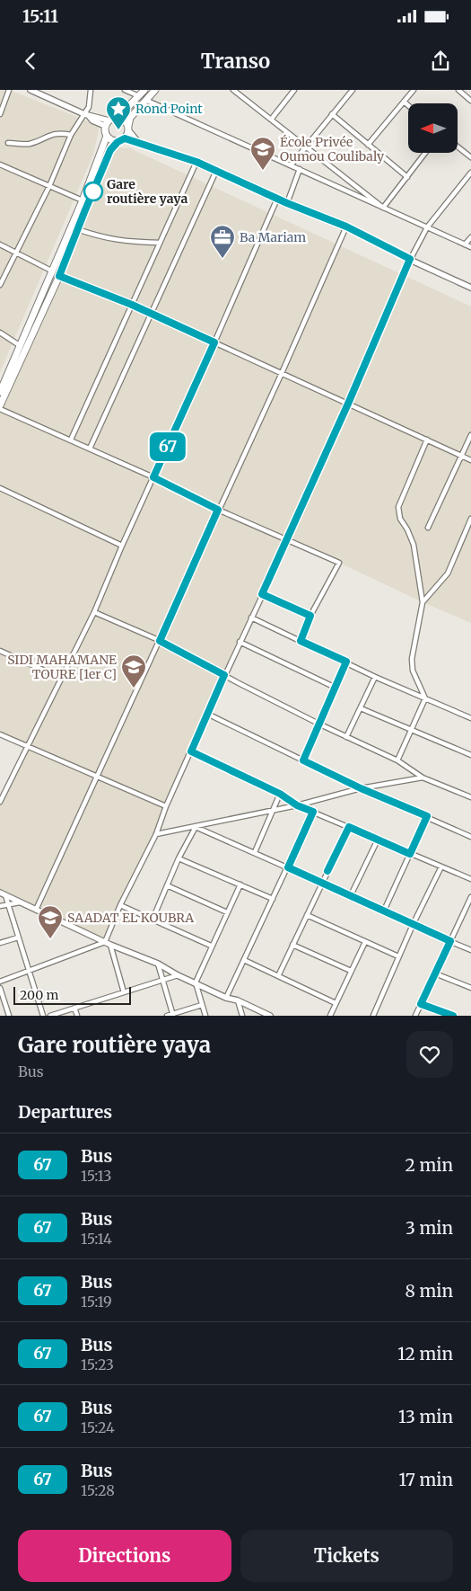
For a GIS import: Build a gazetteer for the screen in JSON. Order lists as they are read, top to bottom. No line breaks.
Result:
{"places":{"place":["Rond Point"],"school or university":["École Privée Oumou Coulibaly","SIDI MAHAMANE TOURE [1er C]","SAADAT EL KOUBRA"],"other":["Gare routière yaya"],"office":["Ba Mariam"]},"lines":["bus line 67"],"scale_bar":"200 m","north":"left","page":{"status":"15:11","header":"Transo","on_map":"67","scale":"200 m","heading":[["Gare routière yaya","Bus"],"Departures"],"list":[{"mark":"67","name":"Bus","note":"15:13","value":"2 min"},{"mark":"67","name":"Bus","note":"15:14","value":"3 min"},{"mark":"67","name":"Bus","note":"15:19","value":"8 min"},{"mark":"67","name":"Bus","note":"15:23","value":"12 min"},{"mark":"67","name":"Bus","note":"15:24","value":"13 min"},{"mark":"67","name":"Bus","note":"15:28","value":"17 min"}],"buttons":["Directions","Tickets"]}}
